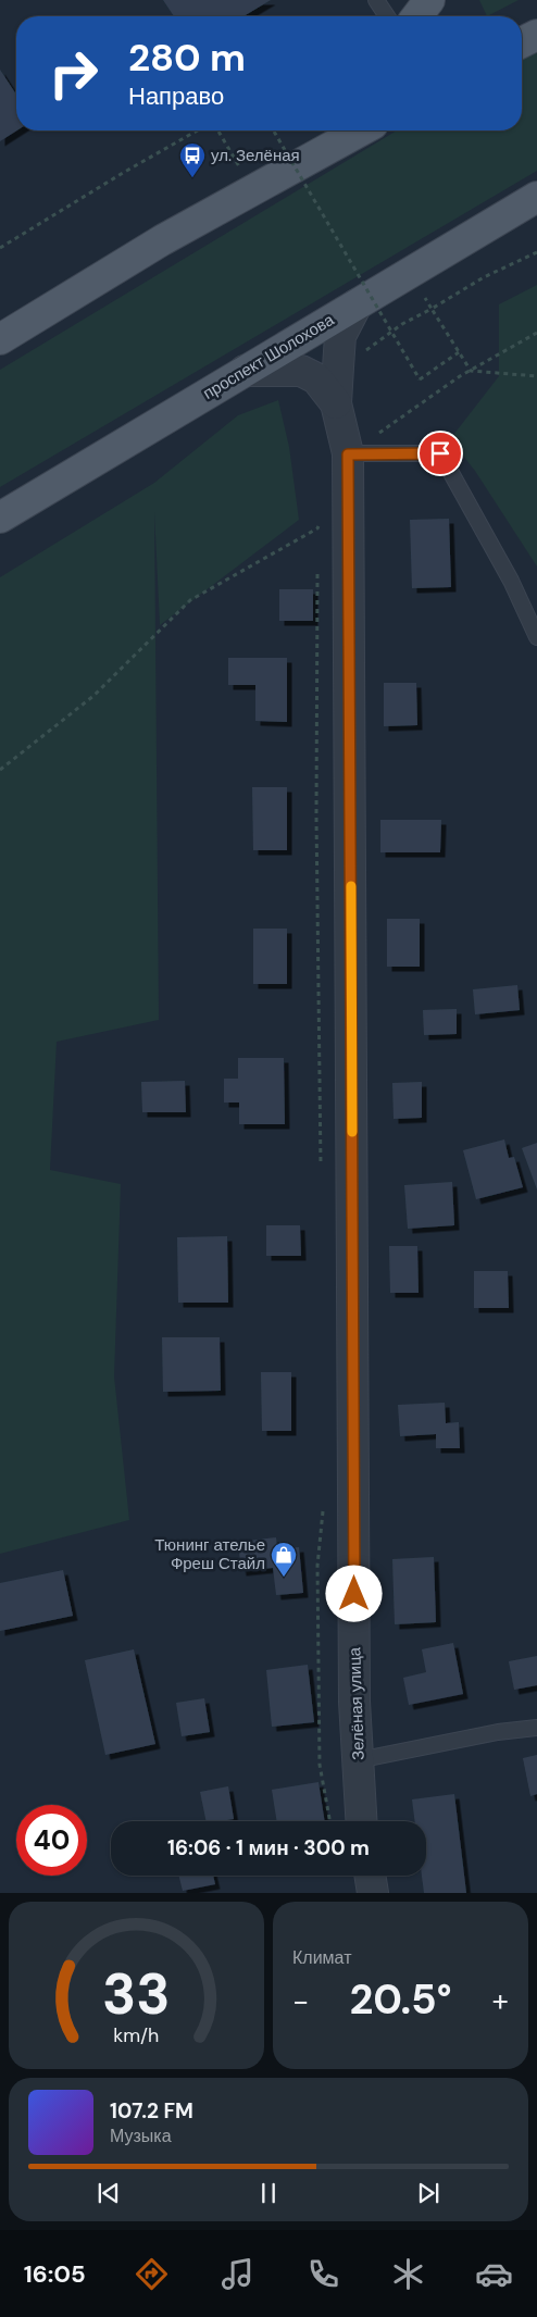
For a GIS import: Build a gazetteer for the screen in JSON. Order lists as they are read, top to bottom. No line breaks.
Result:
{"streets":{"main road":["проспект Шолохова"],"street":["Зелёная улица"]},"crossings":[["проспект Шолохова","Зелёная улица"]],"places":{"bus stop":["ул. Зелёная"],"shop":["Тюнинг ателье Фреш Стайл"]},"page":{"turn":["280 m","Направо"],"limit":"40","trip":"16:06 · 1 мин · 300 m","tile":"Климат","heat":["−","20.5°","+"],"song":["107.2 FM","Музыка"],"tabs":"16:05","gauge":["33","km/h"]}}
